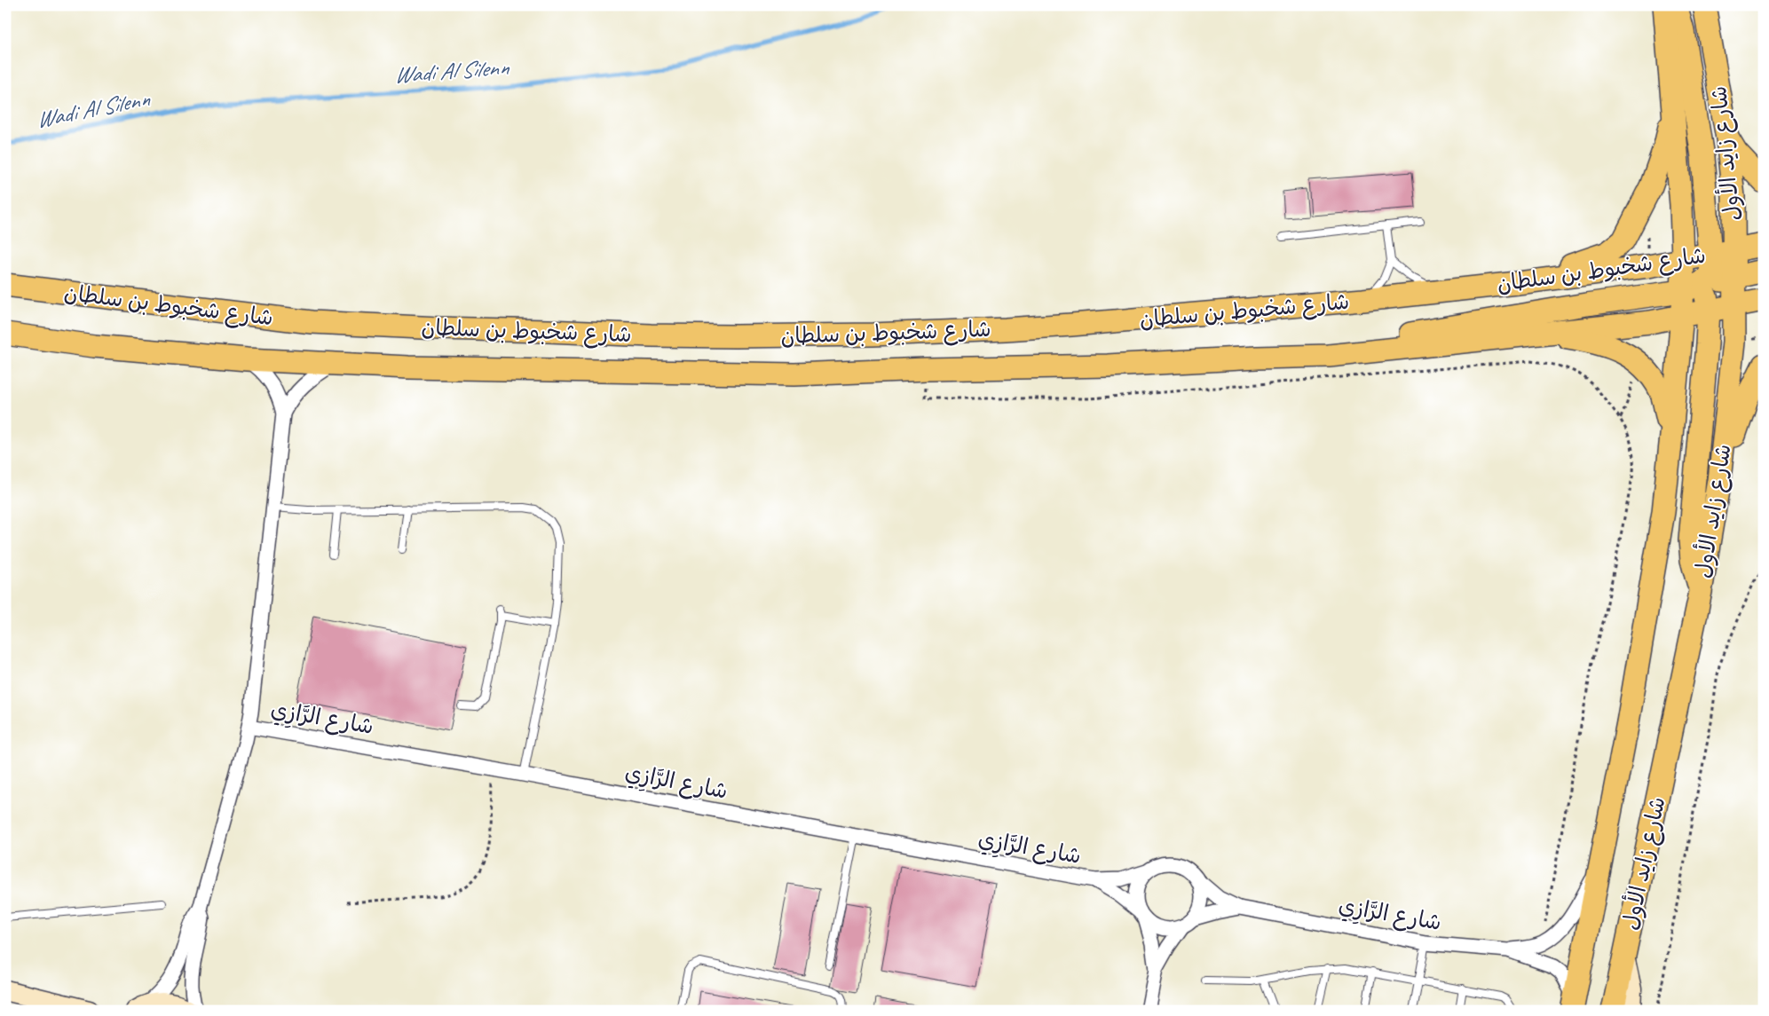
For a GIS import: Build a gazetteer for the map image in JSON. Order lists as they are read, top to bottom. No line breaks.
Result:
{"streets":{"main road":["شارع زايد الأول","شارع شخبوط بن سلطان"],"street":["شارع الرَّازِي"]},"crossings":[["شارع زايد الأول","شارع شخبوط بن سلطان"],["شارع زايد الأول","شارع الرَّازِي"]],"water":["Wadi Al Silenn"]}
